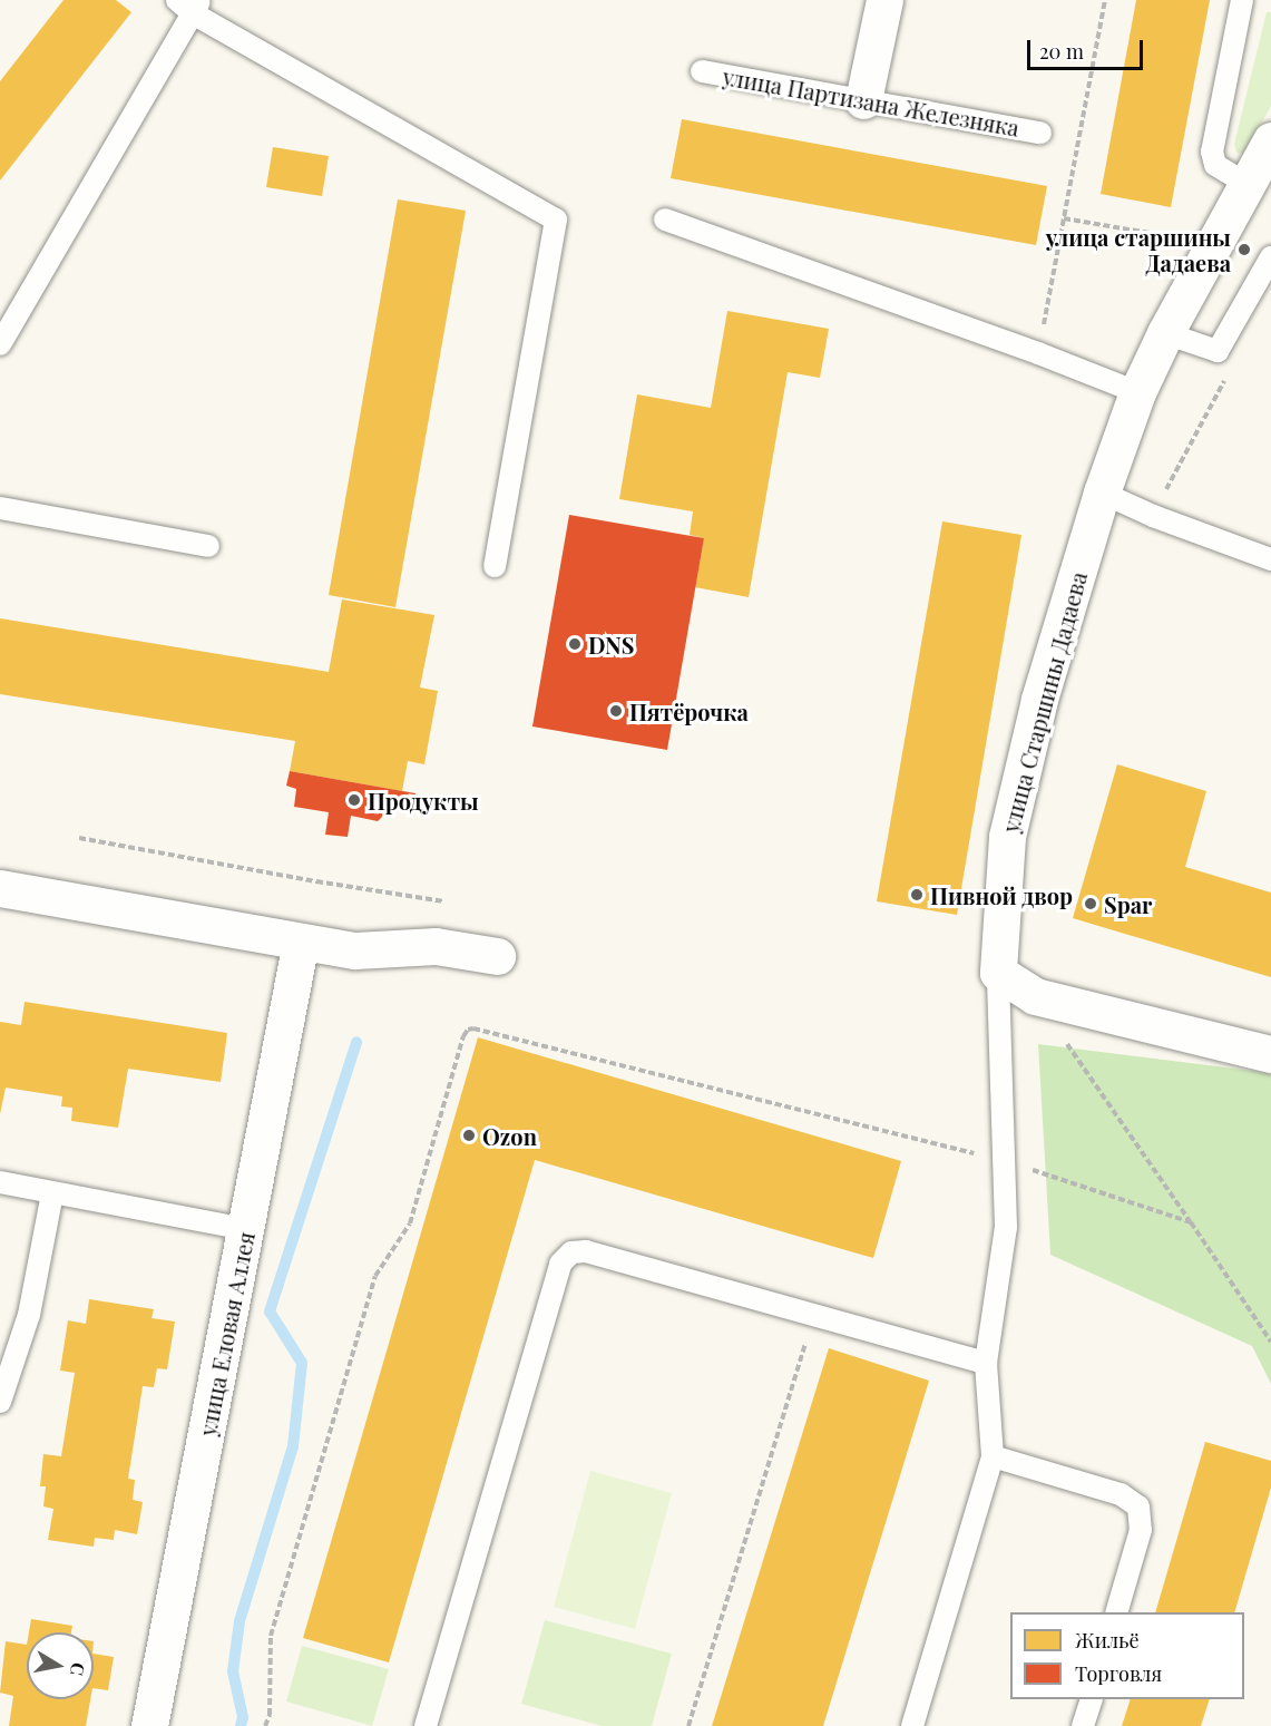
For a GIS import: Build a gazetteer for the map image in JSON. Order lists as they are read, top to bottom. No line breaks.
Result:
{"streets":{"street":["улица Старшины Дадаева","улица Еловая Аллея"],"lane":["улица Партизана Железняка"]},"places":["улица старшины Дадаева","DNS","Пятёрочка","Продукты","Пивной двор","Spar","Ozon"],"legend":["Жильё","Торговля"],"scale_bar":"20 m","north":"right"}
